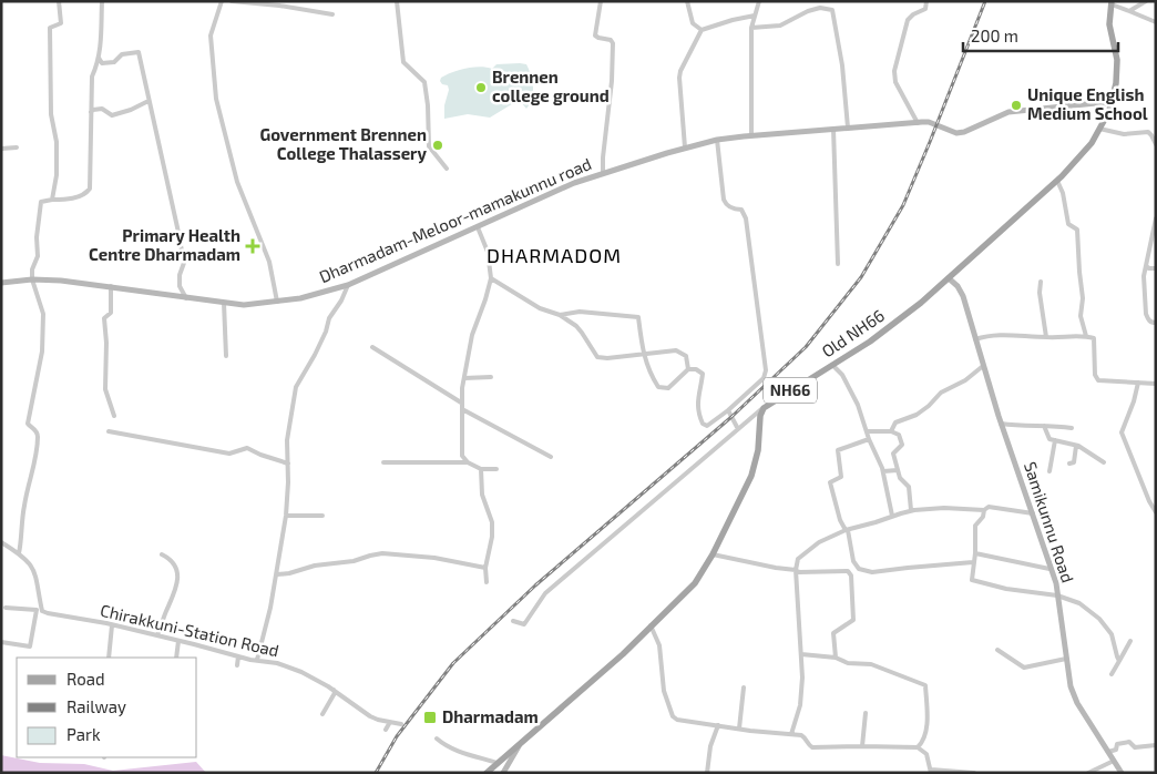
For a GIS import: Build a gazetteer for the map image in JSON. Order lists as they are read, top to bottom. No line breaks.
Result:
{"streets":{"main road":["Dharmadam-Meloor-mamakunnu road","Old NH66","NH66","Samikunnu Road"],"street":["Chirakkuni-Station Road"]},"crossings":[["Dharmadam-Meloor-mamakunnu road","Old NH66"],["Old NH66","NH66"],["Old NH66","Samikunnu Road"]],"districts":["DHARMADOM"],"places":{"other":["Brennen college ground","Unique English Medium School","Government Brennen College Thalassery"],"health":["Primary Health Centre Dharmadam"],"transit":["Dharmadam"]},"legend":["Road","Railway","Park"],"scale_bar":"200 m"}
